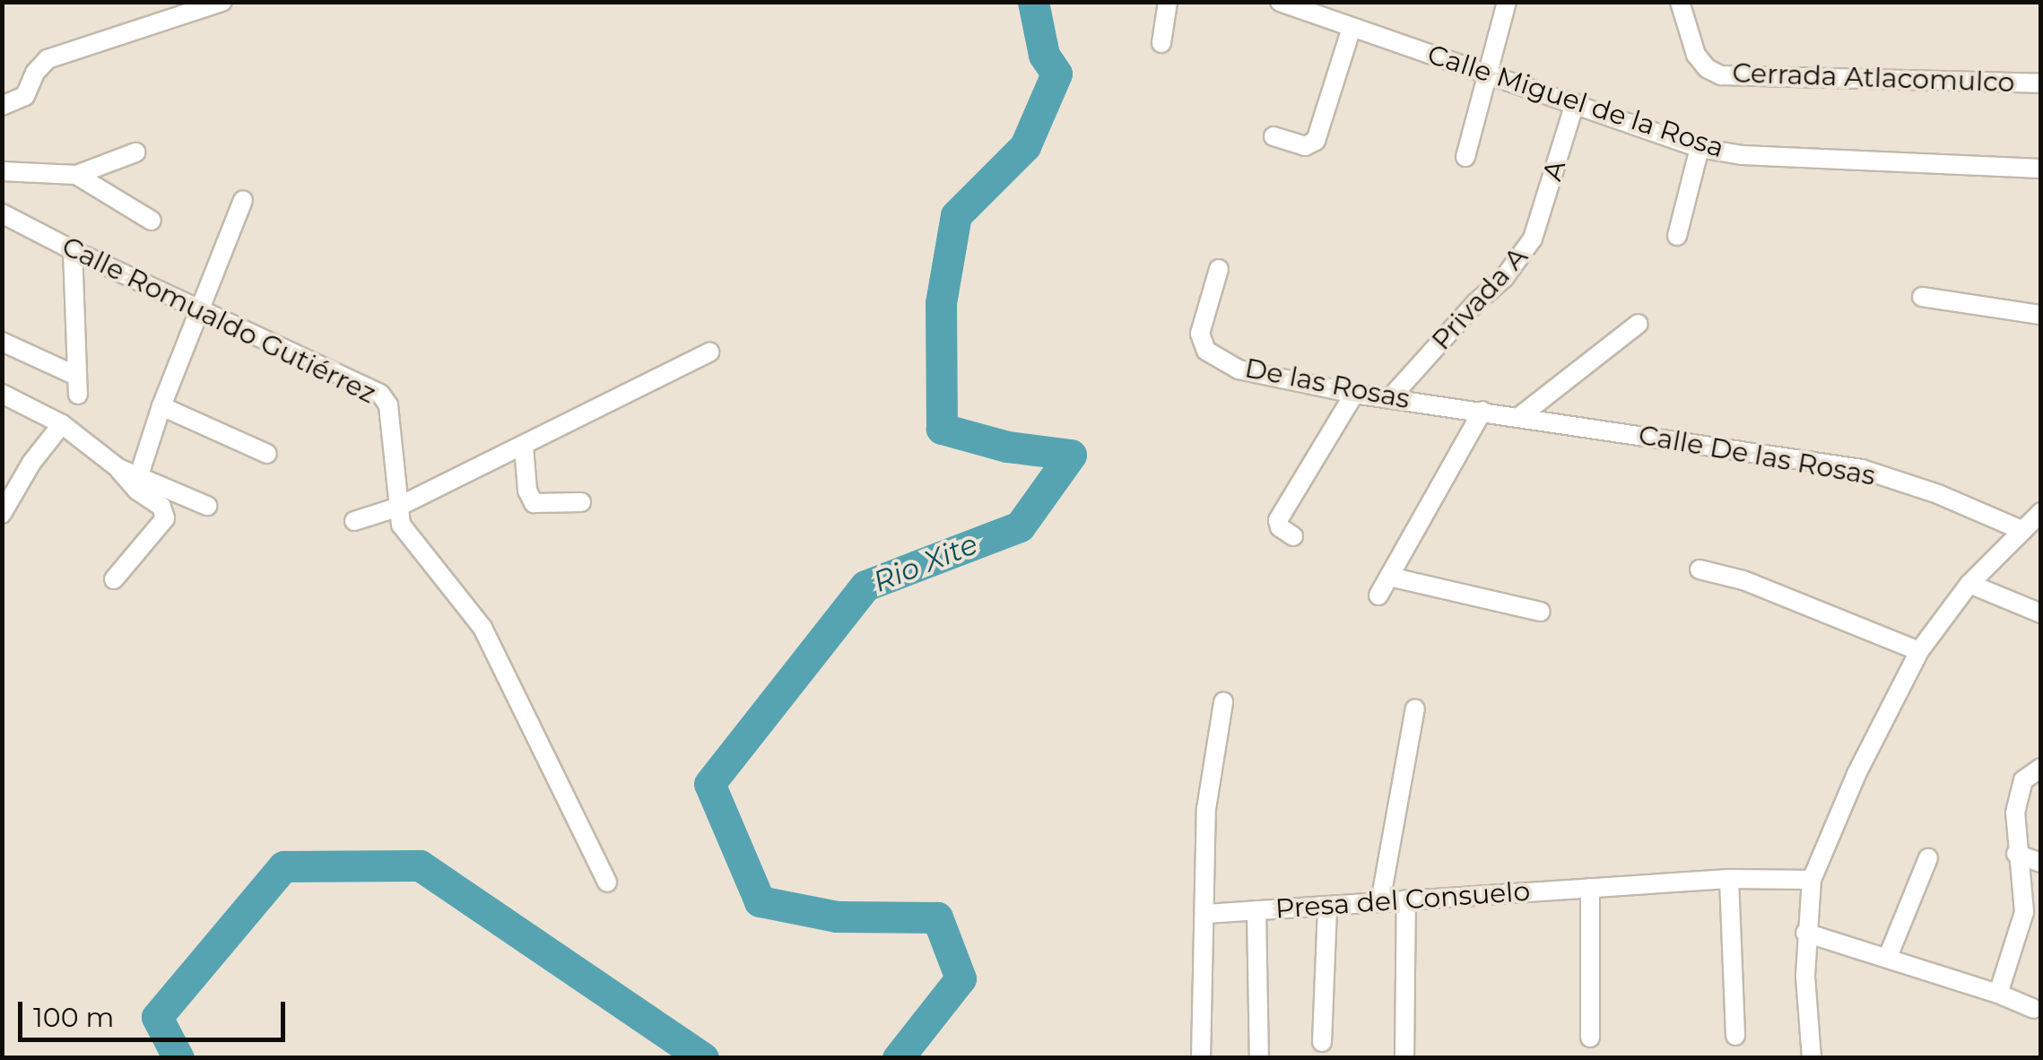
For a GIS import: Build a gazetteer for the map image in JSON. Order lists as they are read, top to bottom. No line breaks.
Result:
{"streets":{"street":["Cerrada Atlacomulco","Calle Miguel de la Rosa","A","Privada A","Calle Romualdo Gutiérrez","De las Rosas","Calle De las Rosas","Presa del Consuelo"]},"crossings":[["Calle Miguel de la Rosa","A"],["A","Privada A"],["Privada A","De las Rosas"],["De las Rosas","Calle De las Rosas"]],"water":["Rio Xite"],"scale_bar":"100 m"}
